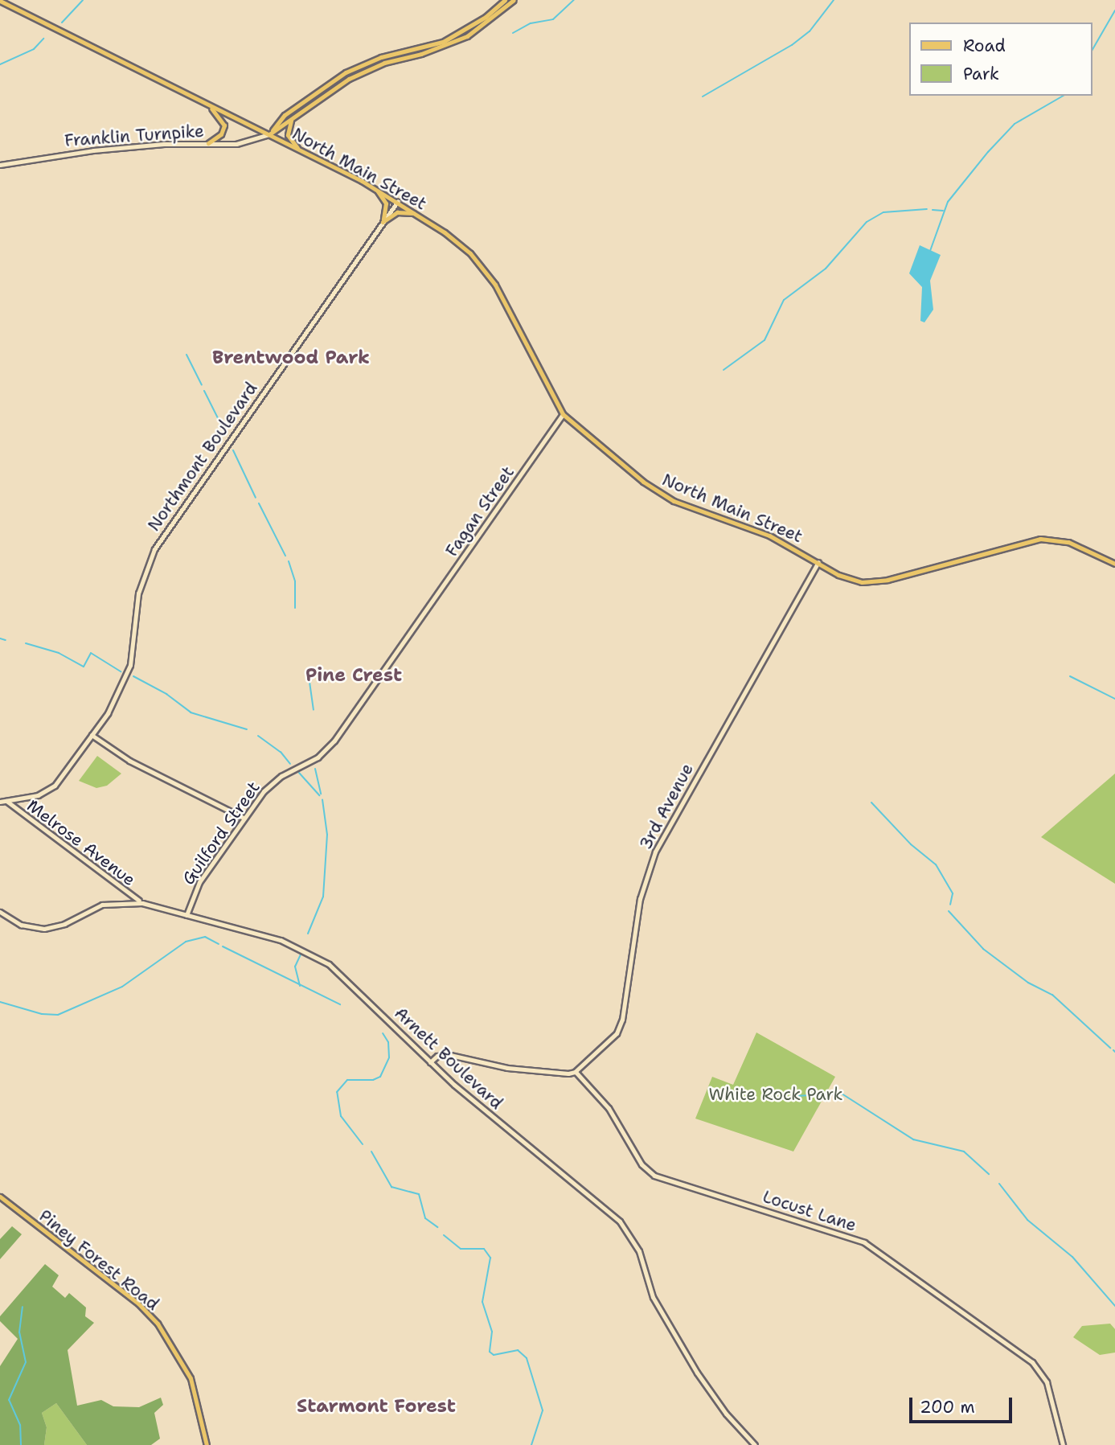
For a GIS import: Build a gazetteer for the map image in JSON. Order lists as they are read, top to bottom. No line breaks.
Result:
{"streets":{"main road":["Franklin Turnpike","North Main Street","Piney Forest Road"],"street":["Northmont Boulevard","Fagan Street","3rd Avenue","Guilford Street","Melrose Avenue","Arnett Boulevard","Locust Lane"]},"crossings":[["Franklin Turnpike","North Main Street"],["North Main Street","Northmont Boulevard"],["North Main Street","Fagan Street"],["North Main Street","3rd Avenue"],["Northmont Boulevard","Melrose Avenue"],["Fagan Street","Guilford Street"],["3rd Avenue","Locust Lane"],["Guilford Street","Arnett Boulevard"],["Melrose Avenue","Arnett Boulevard"]],"districts":["Brentwood Park","Pine Crest","Starmont Forest"],"parks":["White Rock Park"],"legend":["Road","Park"],"scale_bar":"200 m"}
